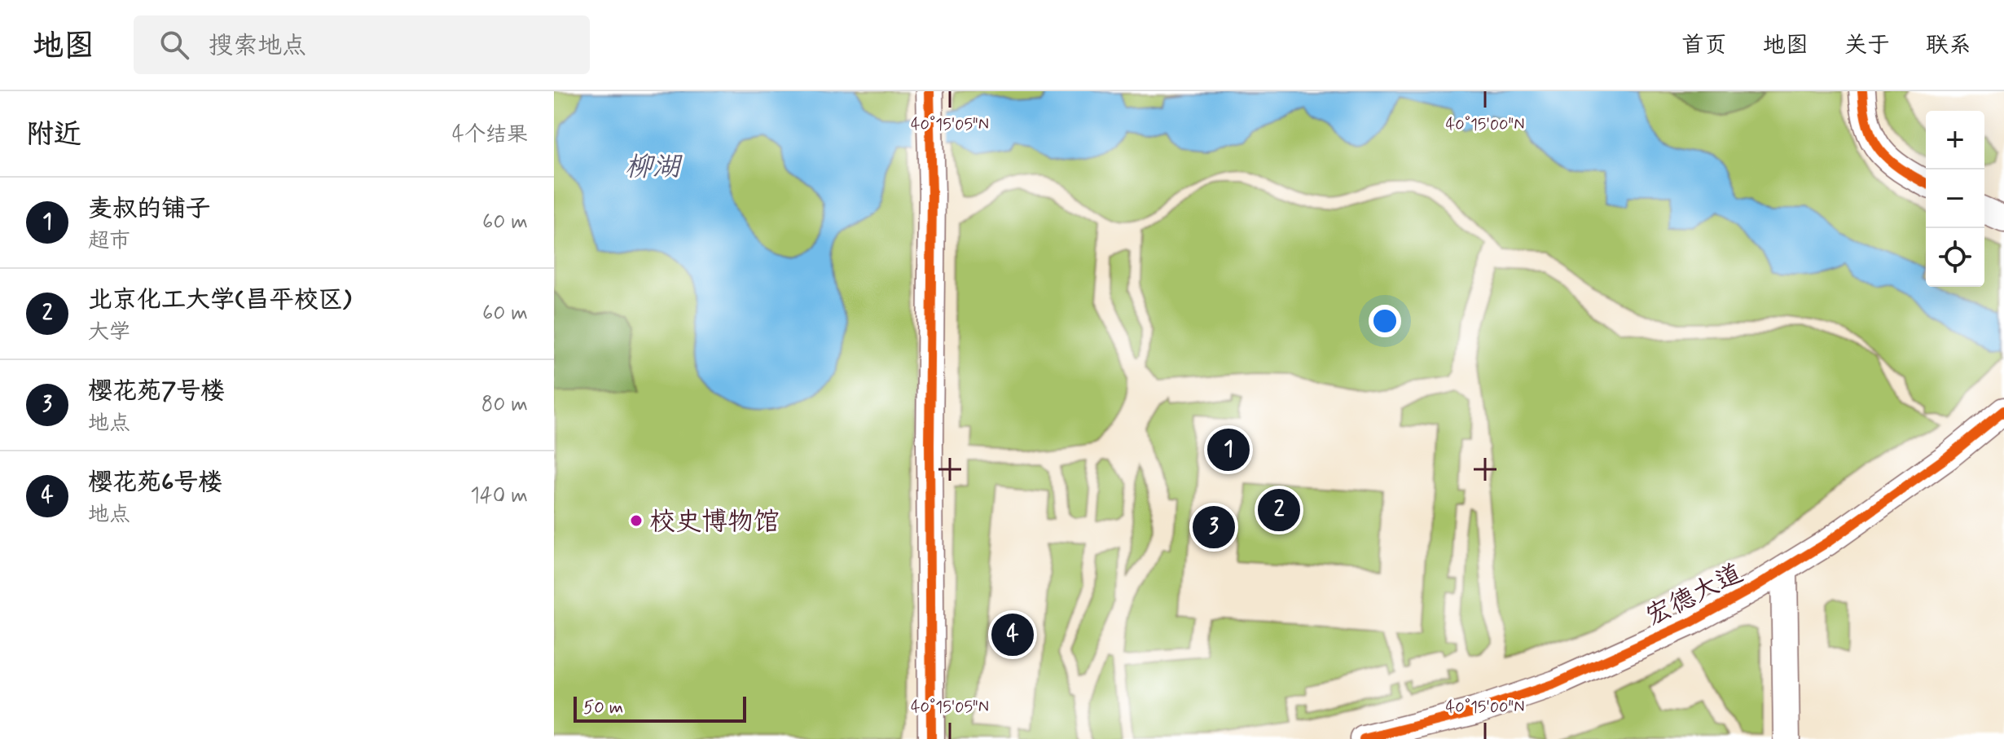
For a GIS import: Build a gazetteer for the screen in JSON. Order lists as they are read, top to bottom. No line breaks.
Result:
{"streets":{"street":["宏德大道"]},"water":["柳湖"],"places":["校史博物馆"],"scale_bar":"50 m","page":{"header":"地图","search":"搜索地点","nav":["首页","地图","关于","联系"],"heading":["附近","4个结果"],"map_buttons":["+","−"],"list":[{"mark":"1","name":"麦叔的铺子","note":"超市","value":"60 m"},{"mark":"2","name":"北京化工大学(昌平校区)","note":"大学","value":"60 m"},{"mark":"3","name":"樱花苑7号楼","note":"地点","value":"80 m"},{"mark":"4","name":"樱花苑6号楼","note":"地点","value":"140 m"}],"pins":["1","2","3","4"],"scale":"50 m"},"coordinates":["40°15'05\"N","40°15'00\"N"]}
